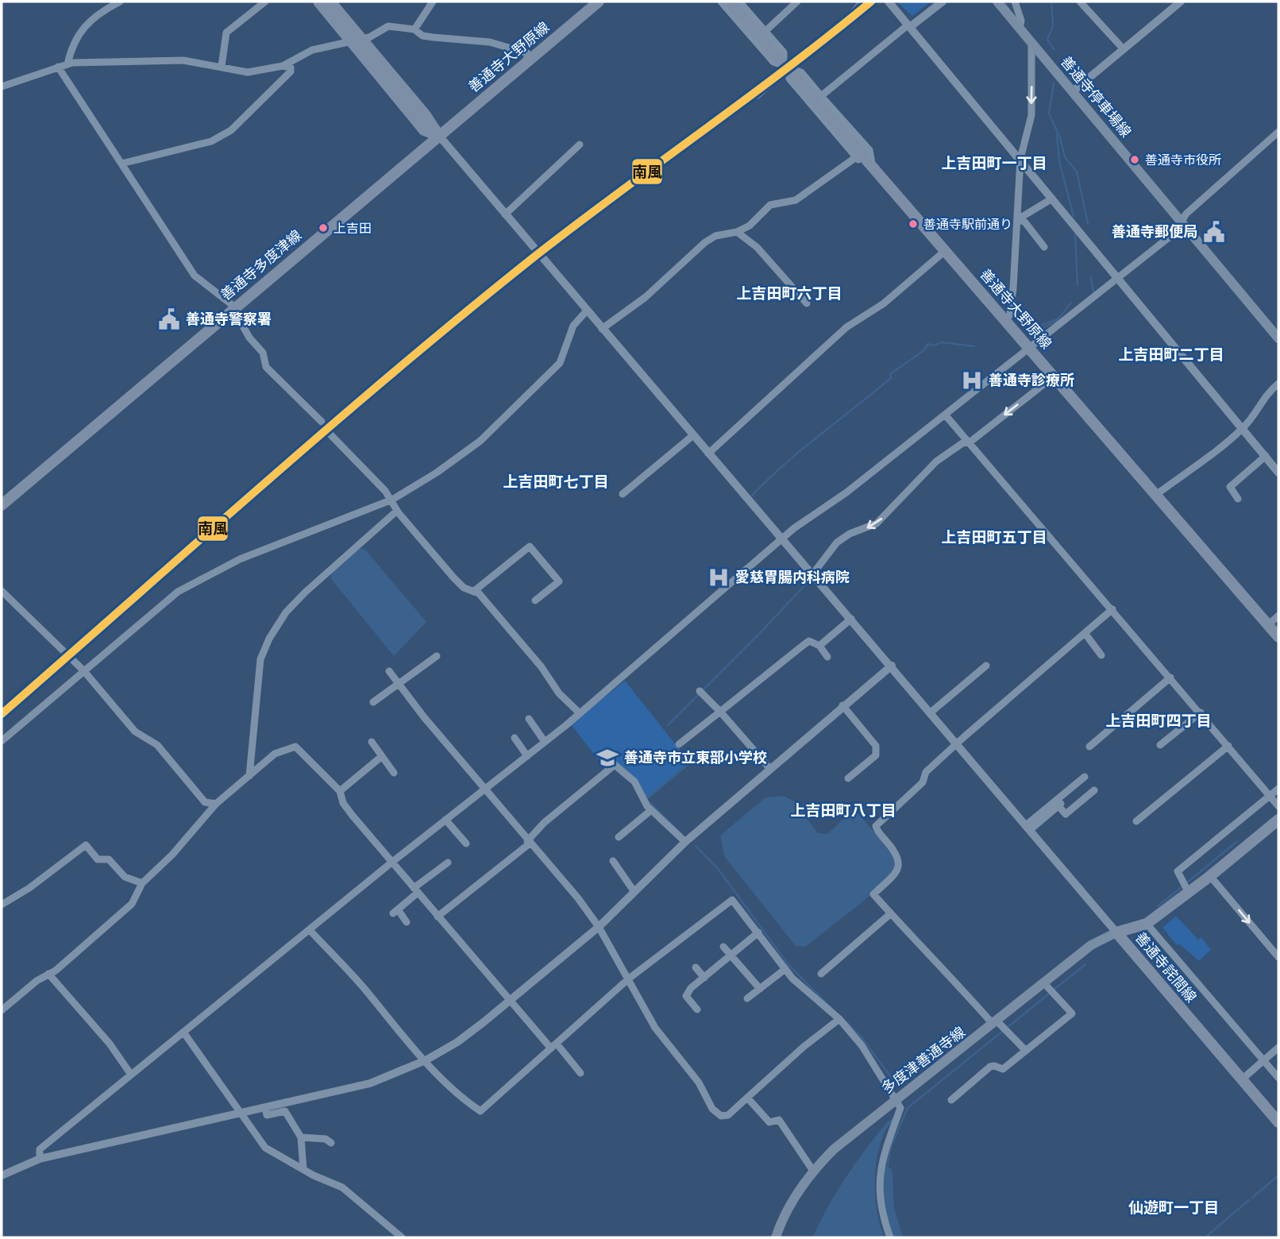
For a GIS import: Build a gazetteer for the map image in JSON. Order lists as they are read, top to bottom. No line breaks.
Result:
{"streets":{"main road":["善通寺大野原線","善通寺停車場線","善通寺多度津線","善通寺詫間線","多度津善通寺線"]},"crossings":[["善通寺大野原線","善通寺多度津線"],["善通寺詫間線","多度津善通寺線"]],"districts":["上吉田町一丁目","上吉田町六丁目","上吉田町二丁目","上吉田町七丁目","上吉田町五丁目","上吉田町四丁目","上吉田町八丁目","仙遊町一丁目"],"places":{"other":["善通寺市役所","善通寺駅前通り","上吉田"],"public building":["善通寺郵便局","善通寺警察署"],"hospital":["善通寺診療所","愛慈胃腸内科病院"],"school or university":["善通寺市立東部小学校"]},"lines":["transit line 南風"]}
